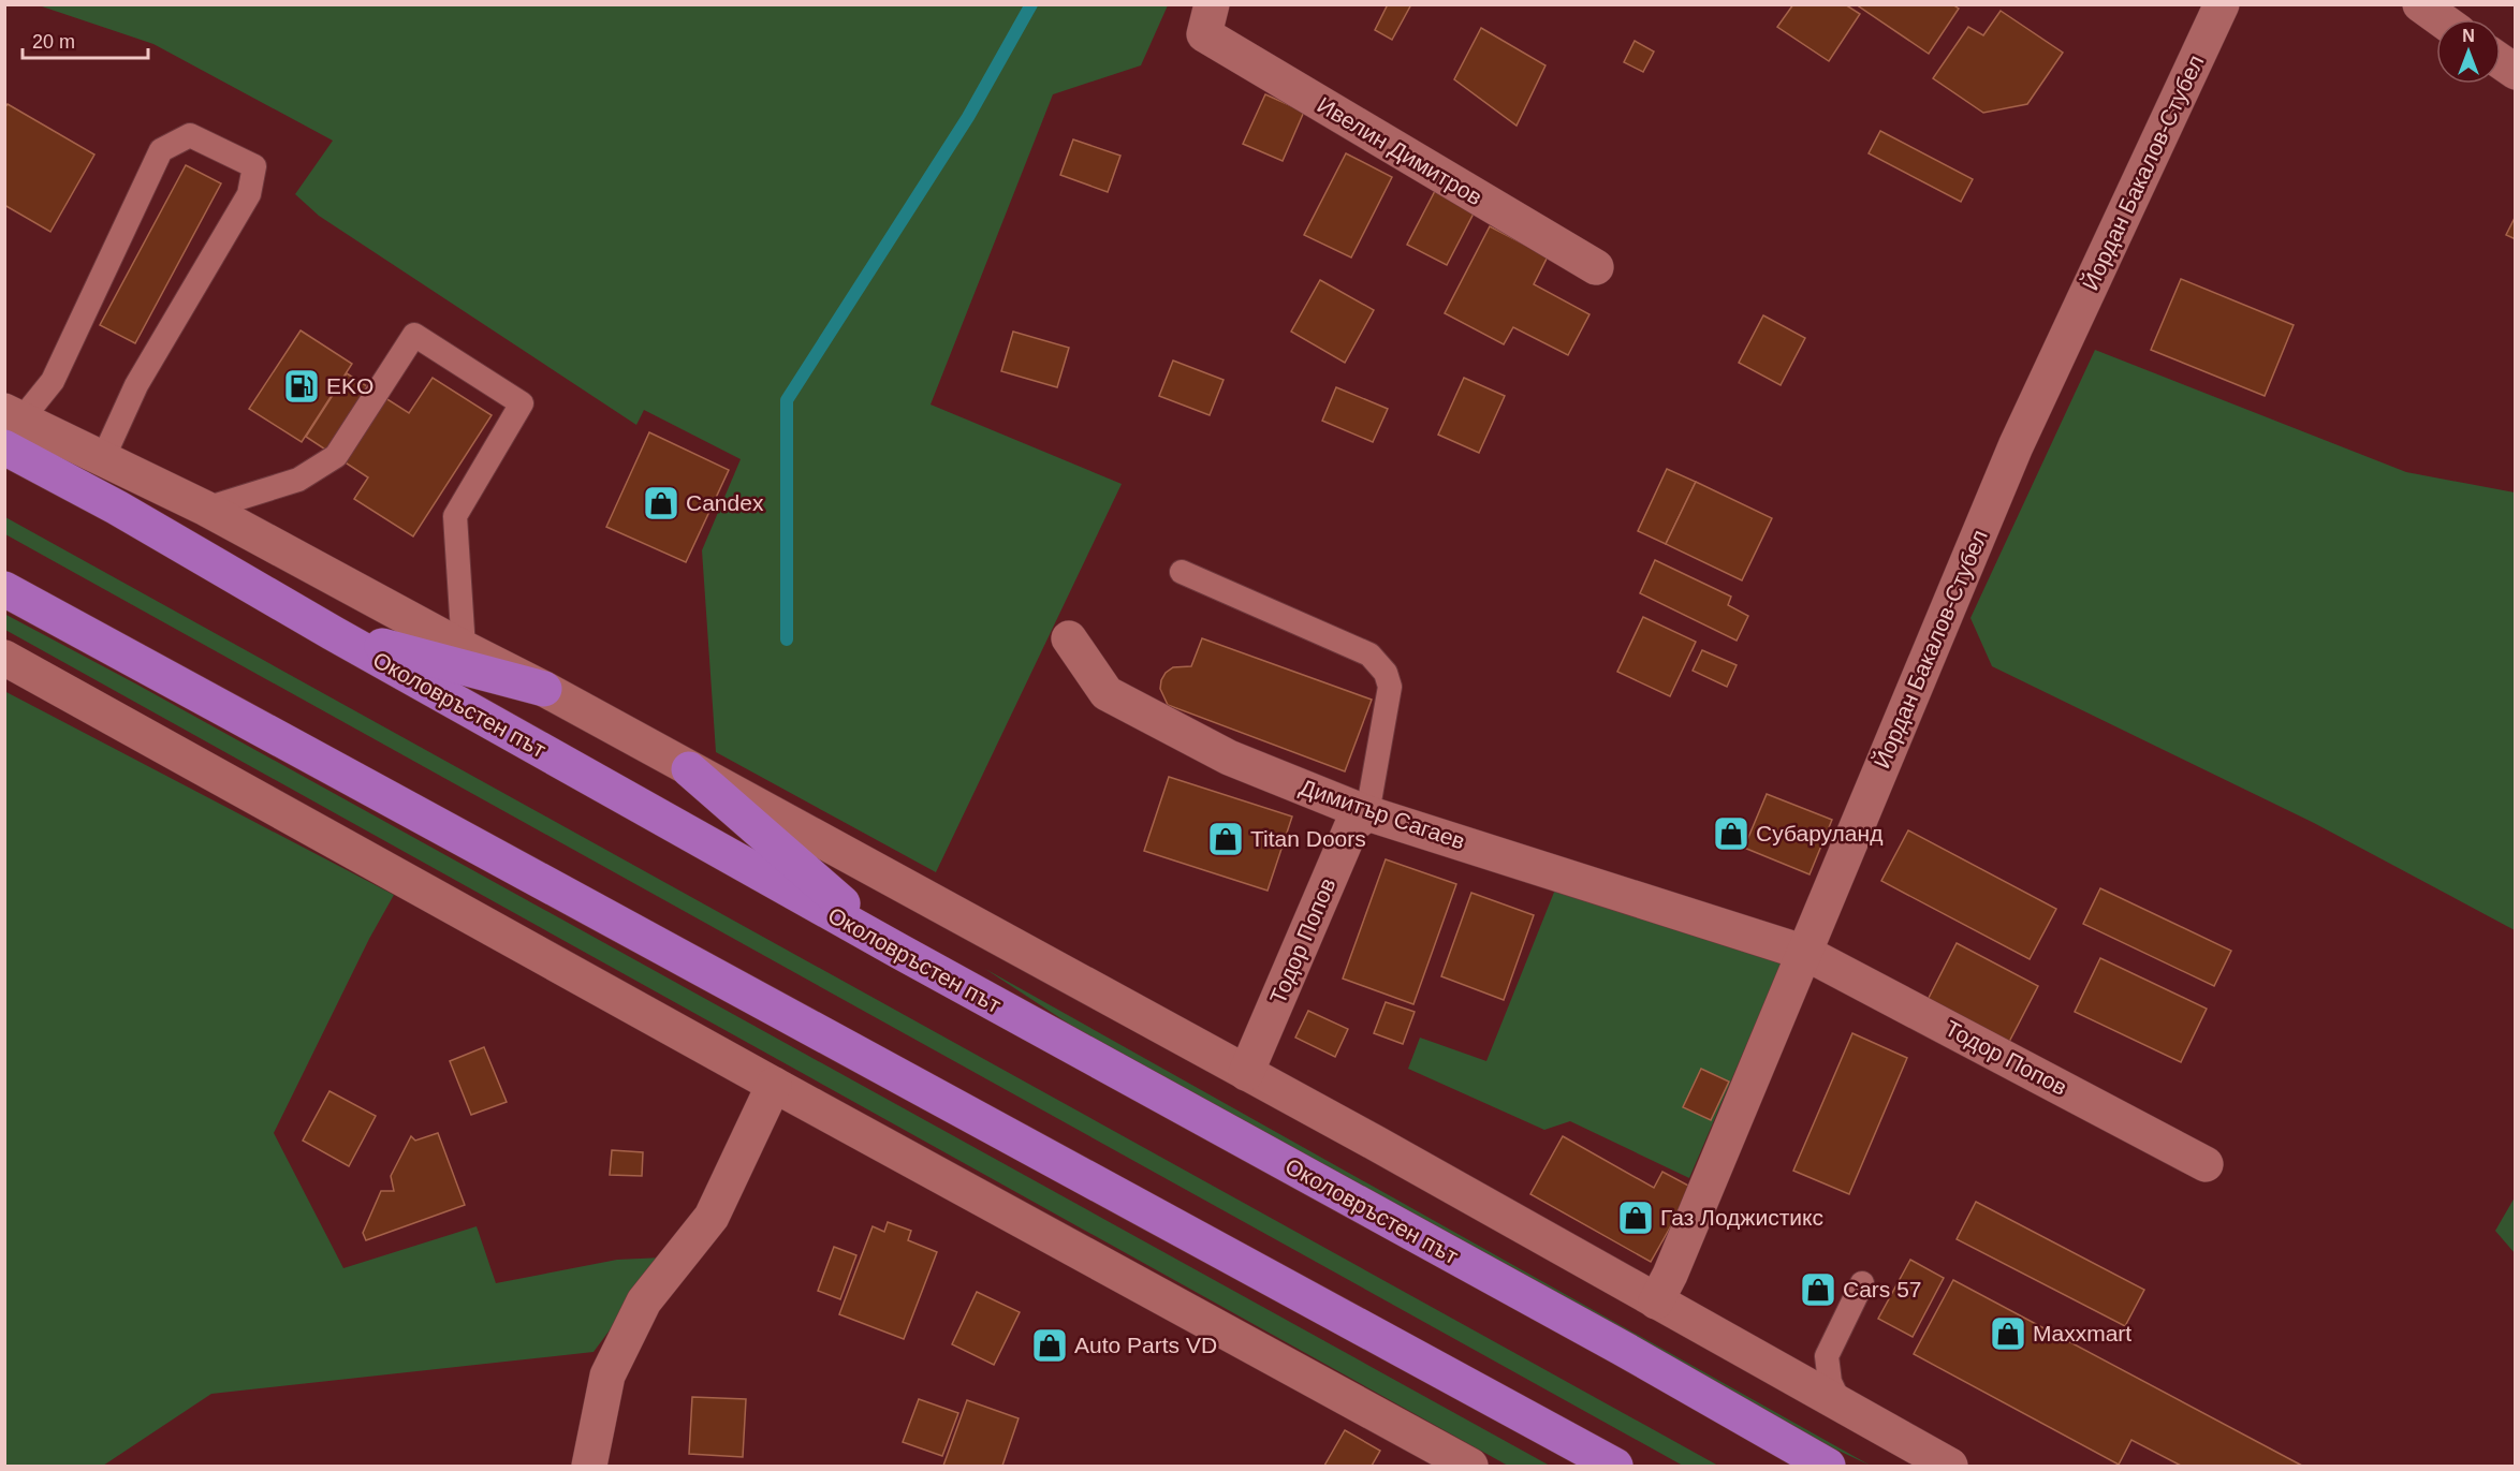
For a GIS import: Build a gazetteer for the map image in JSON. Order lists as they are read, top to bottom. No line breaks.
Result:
{"streets":{"highway":["Околовръстен път"],"street":["Ивелин Димитров","Йордан Бакалов-Стубел","Димитър Сагаев","Тодор Попов"]},"crossings":[["Йордан Бакалов-Стубел","Димитър Сагаев"],["Йордан Бакалов-Стубел","Тодор Попов"],["Димитър Сагаев","Тодор Попов"]],"places":{"fuel station":["EKO"],"shop":["Candex","Субаруланд","Titan Doors","Газ Лоджистикс","Cars 57","Maxxmart","Auto Parts VD"]},"scale_bar":"20 m","north":"top"}
